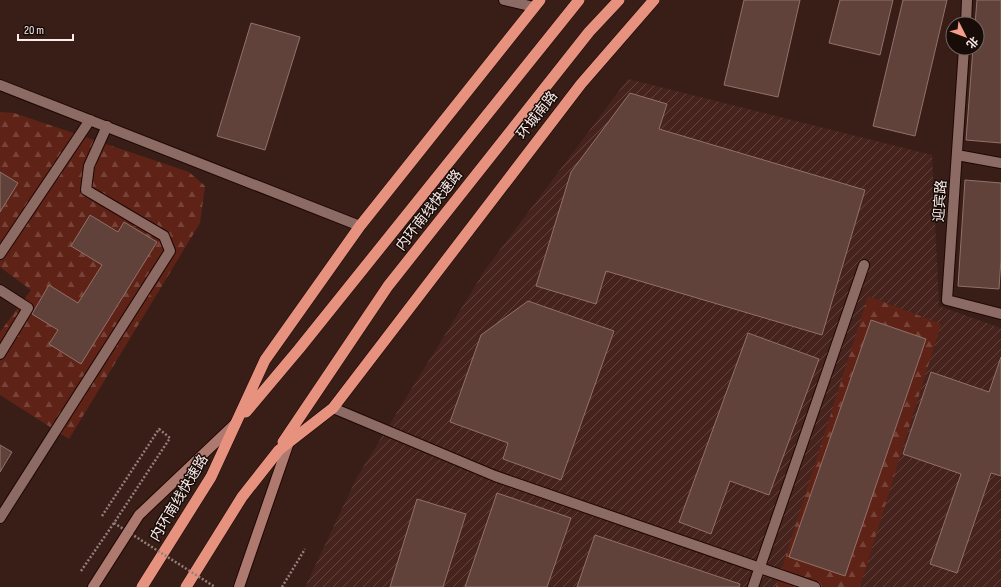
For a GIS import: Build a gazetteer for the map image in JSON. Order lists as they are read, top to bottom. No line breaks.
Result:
{"streets":{"highway":["环城南路","内环南线快速路"],"street":["迎宾路"]},"crossings":[["环城南路","内环南线快速路"]],"scale_bar":"20 m","north":"bottom right"}
